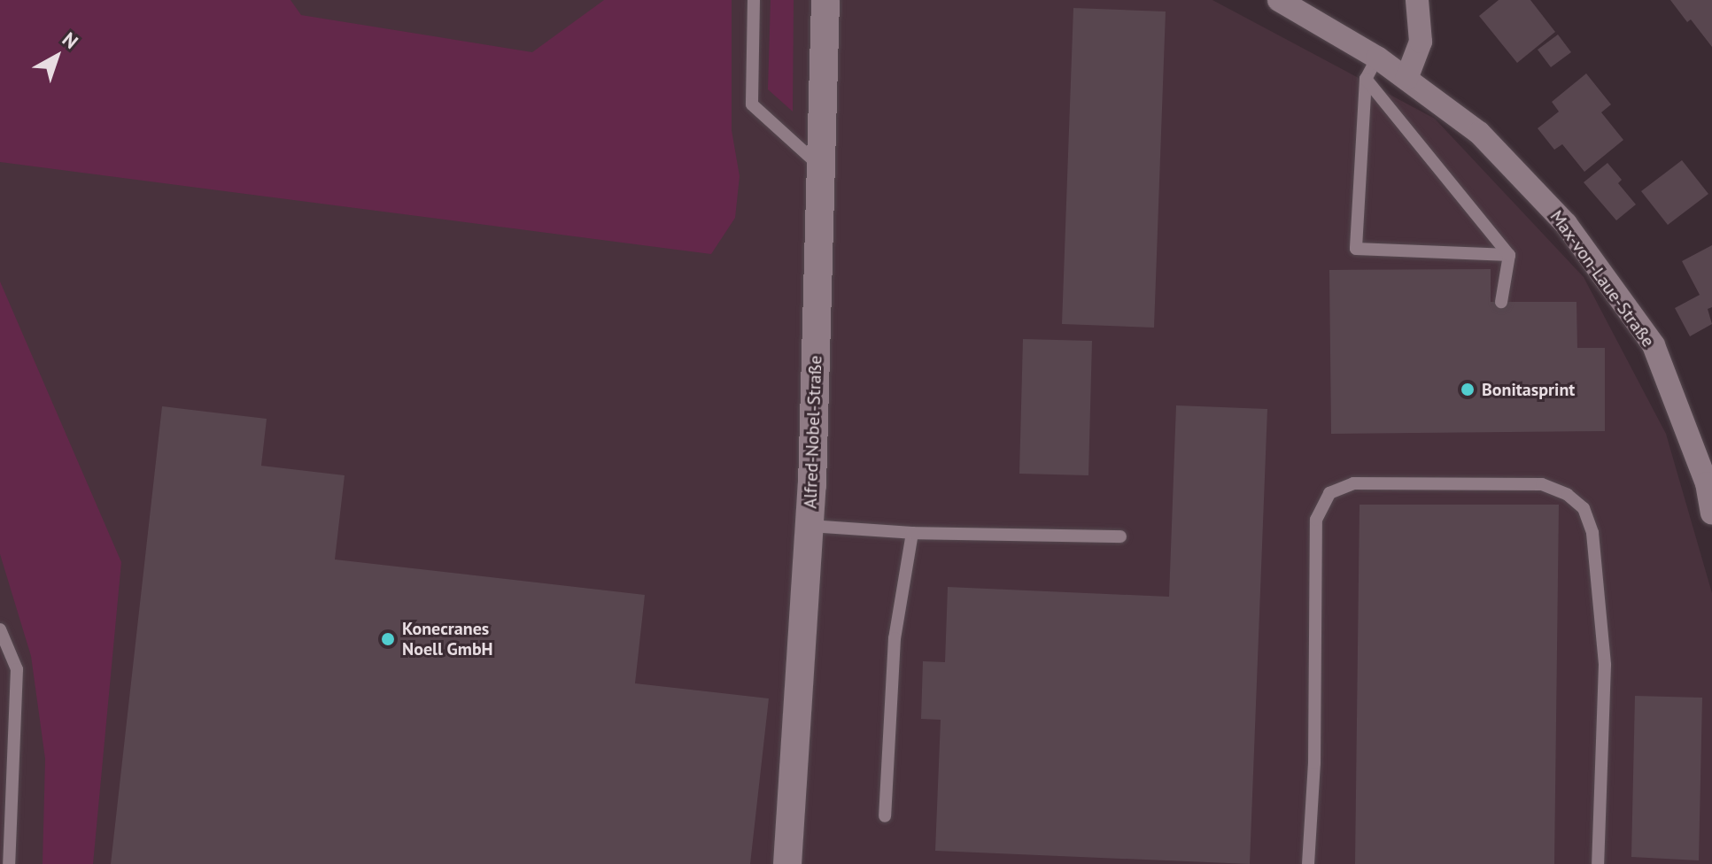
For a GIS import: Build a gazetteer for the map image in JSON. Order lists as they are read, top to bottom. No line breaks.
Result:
{"streets":{"street":["Max-von-Laue-Straße","Alfred-Nobel-Straße"]},"places":["Bonitasprint","Konecranes Noell GmbH"],"north":"top right"}
